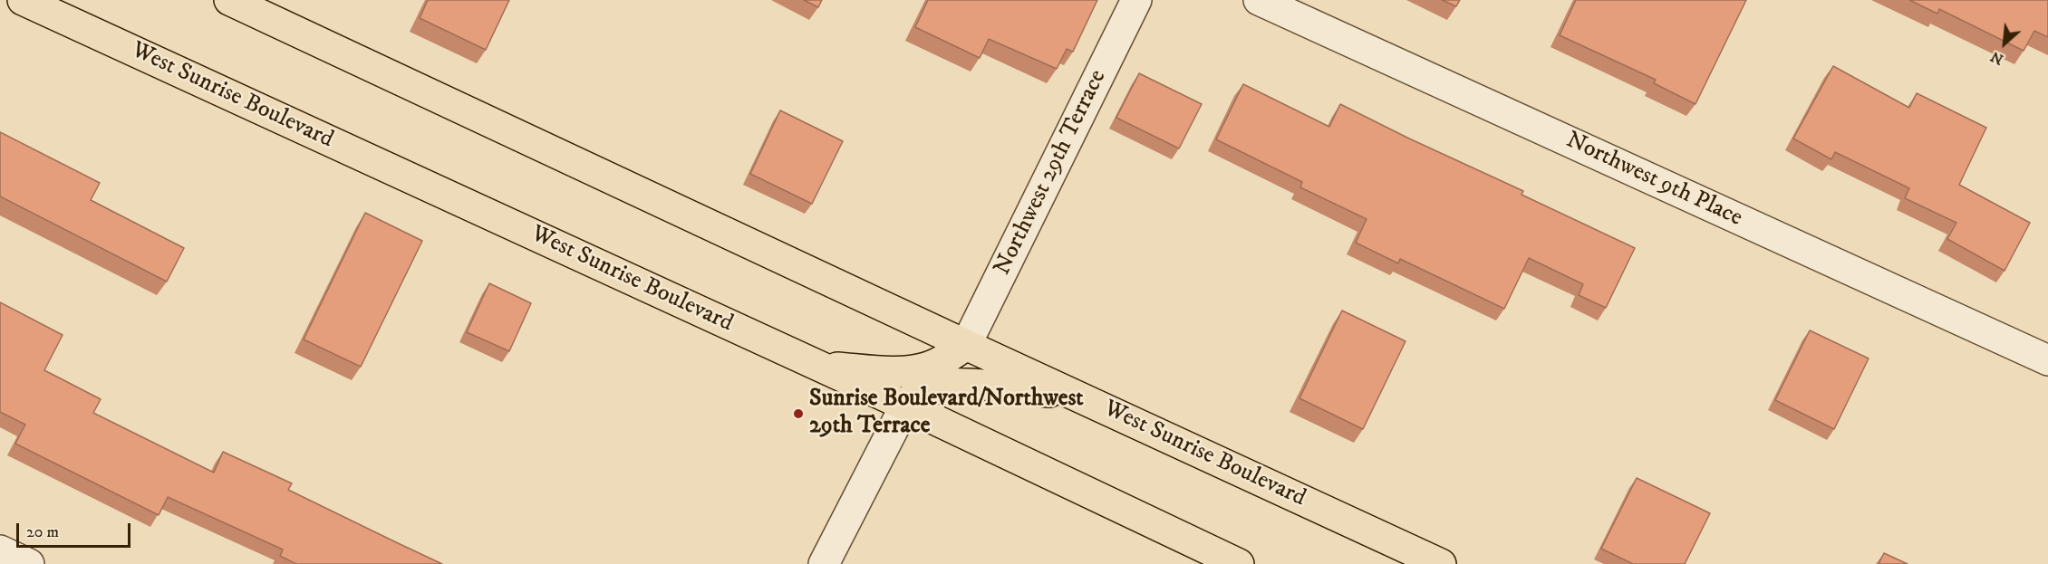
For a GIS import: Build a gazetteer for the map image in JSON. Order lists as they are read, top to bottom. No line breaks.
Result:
{"streets":{"main road":["West Sunrise Boulevard"],"street":["Northwest 29th Terrace","Northwest 9th Place"]},"crossings":[["West Sunrise Boulevard","Northwest 29th Terrace"]],"places":["Sunrise Boulevard/Northwest 29th Terrace"],"scale_bar":"20 m","north":"bottom left"}
